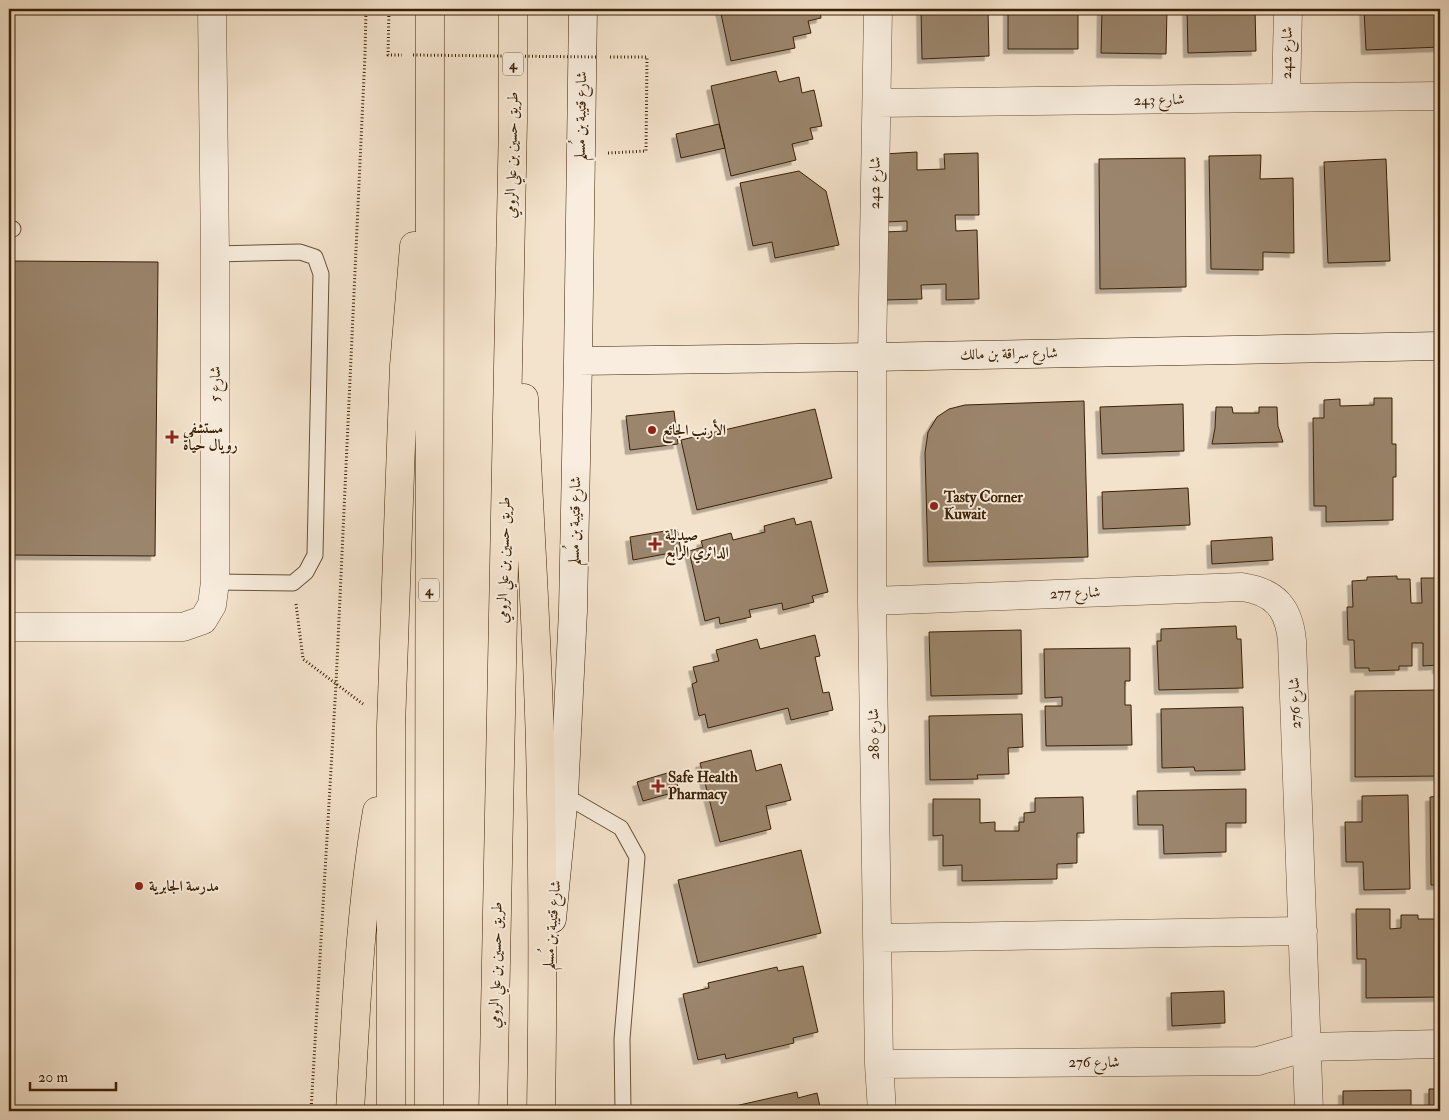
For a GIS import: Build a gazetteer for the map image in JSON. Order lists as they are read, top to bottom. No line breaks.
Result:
{"streets":{"highway":["4","طريق حسين بن علي الرومي"],"street":["شارع 242","شارع 243","شارع قتيبة بن مُسلم","شارع سراقة بن مالك","شارع 5","شارع 277","شارع 276","شارع 280"]},"crossings":[["شارع 242","شارع 243"],["شارع 242","شارع سراقة بن مالك"],["شارع 242","شارع 280"],["شارع قتيبة بن مُسلم","شارع سراقة بن مالك"],["شارع سراقة بن مالك","شارع 280"],["شارع 277","شارع 276"],["شارع 277","شارع 280"],["شارع 276","شارع 280"]],"places":{"other":["الأرنب الجائع","Tasty Corner Kuwait","مدرسة الجابرية"],"health":["مستشفى رويال حياة","صيدلية الدائري الرابع","Safe Health Pharmacy"]},"scale_bar":"20 m"}
